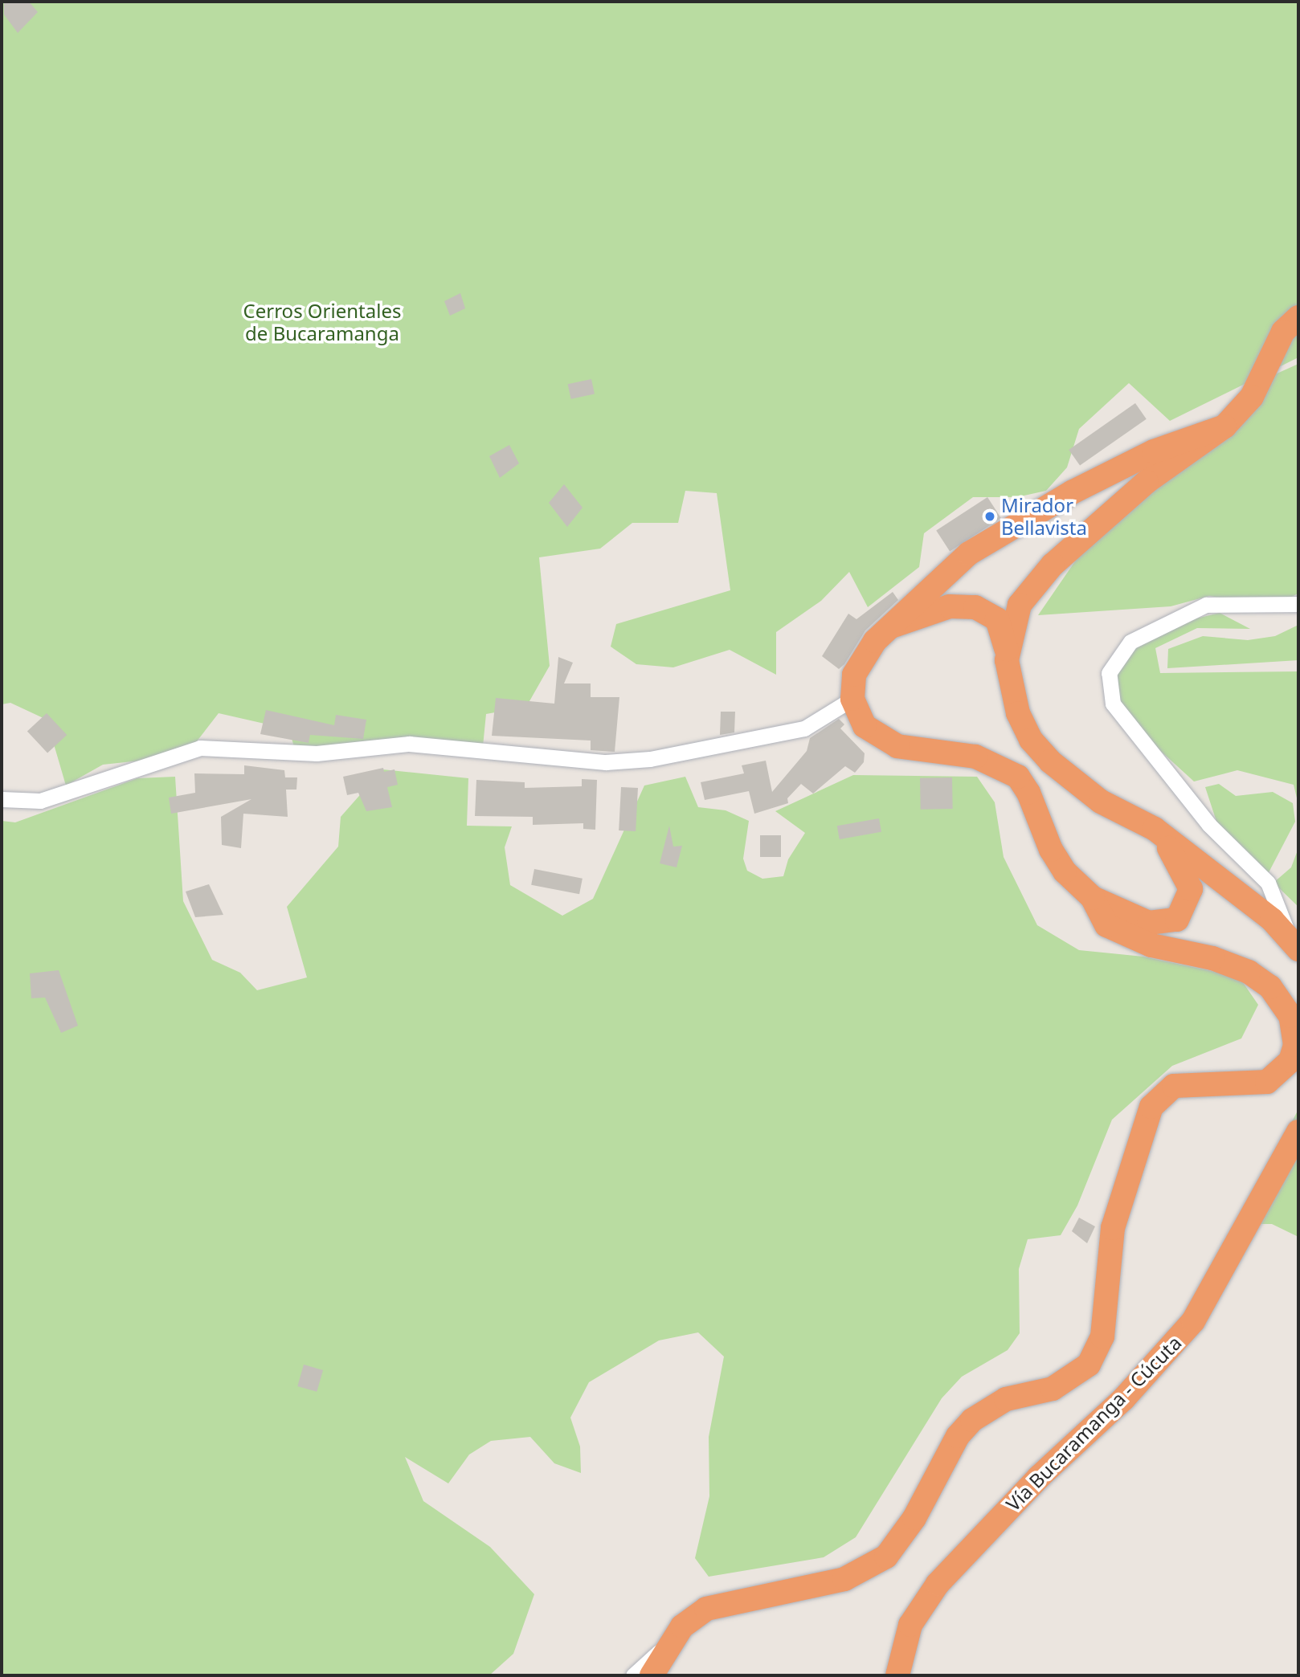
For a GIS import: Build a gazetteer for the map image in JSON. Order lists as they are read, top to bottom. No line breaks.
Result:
{"streets":{"highway":["Vía Bucaramanga - Cúcuta"]},"parks":["Cerros Orientales de Bucaramanga"],"places":["Mirador Bellavista"]}
